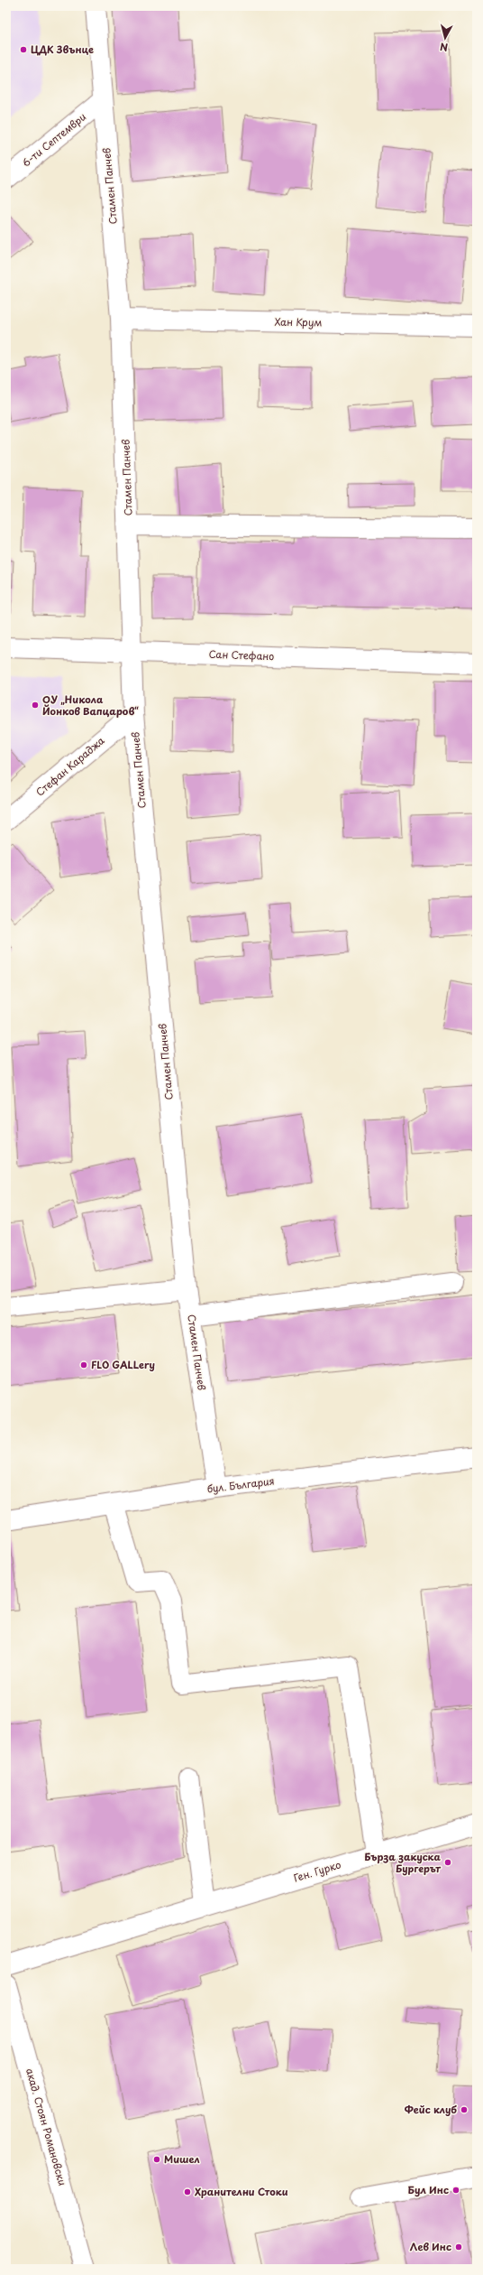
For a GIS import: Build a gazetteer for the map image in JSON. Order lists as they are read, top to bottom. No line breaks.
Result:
{"streets":{"street":["6-ти Септември","Стамен Панчев","Хан Крум","Сан Стефано","Стефан Караджа","бул. България","Ген. Гурко","акад. Стоян Романовски"]},"crossings":[["6-ти Септември","Стамен Панчев"],["Стамен Панчев","Хан Крум"],["Стамен Панчев","Сан Стефано"],["Стамен Панчев","Стефан Караджа"],["Стамен Панчев","бул. България"]],"places":["ЦДК Звънце","ОУ „Никола Йонков Вапцаров“","FLO GALLery","Бърза закуска Бургерът","Фейс клуб","Мишел","Бул Инс","Хранителни Стоки","Лев Инс"],"north":"bottom"}
